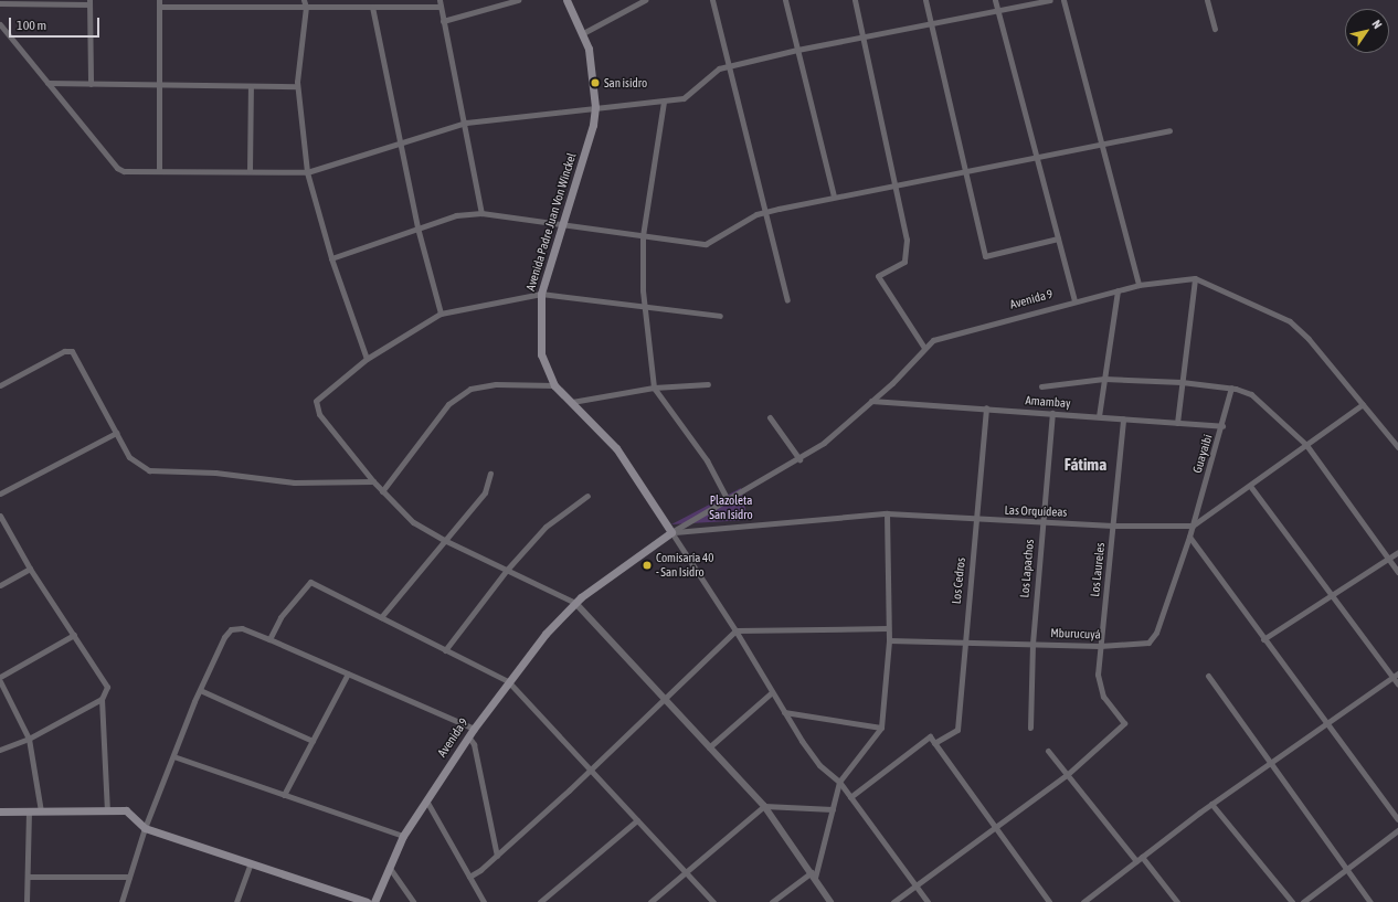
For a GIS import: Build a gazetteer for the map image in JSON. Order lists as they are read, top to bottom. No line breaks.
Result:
{"streets":{"main road":["Avenida Padre Juan Von Winckel","Avenida 9"],"street":["Amambay","Guayaibi","Las Orquídeas","Los Lapachos","Los Laureles","Los Cedros","Mburucuyá"]},"crossings":[["Avenida Padre Juan Von Winckel","Avenida 9"],["Avenida Padre Juan Von Winckel","Las Orquídeas"],["Avenida 9","Amambay"],["Avenida 9","Las Orquídeas"],["Amambay","Guayaibi"],["Amambay","Los Lapachos"],["Amambay","Los Laureles"],["Amambay","Los Cedros"],["Guayaibi","Las Orquídeas"],["Guayaibi","Mburucuyá"],["Las Orquídeas","Los Lapachos"],["Las Orquídeas","Los Laureles"],["Las Orquídeas","Los Cedros"],["Los Lapachos","Mburucuyá"],["Los Laureles","Mburucuyá"],["Los Cedros","Mburucuyá"]],"districts":["Fátima"],"parks":["Plazoleta San Isidro"],"places":["San isidro","Comisaría 40 - San Isidro"],"scale_bar":"100 m","north":"top right"}
